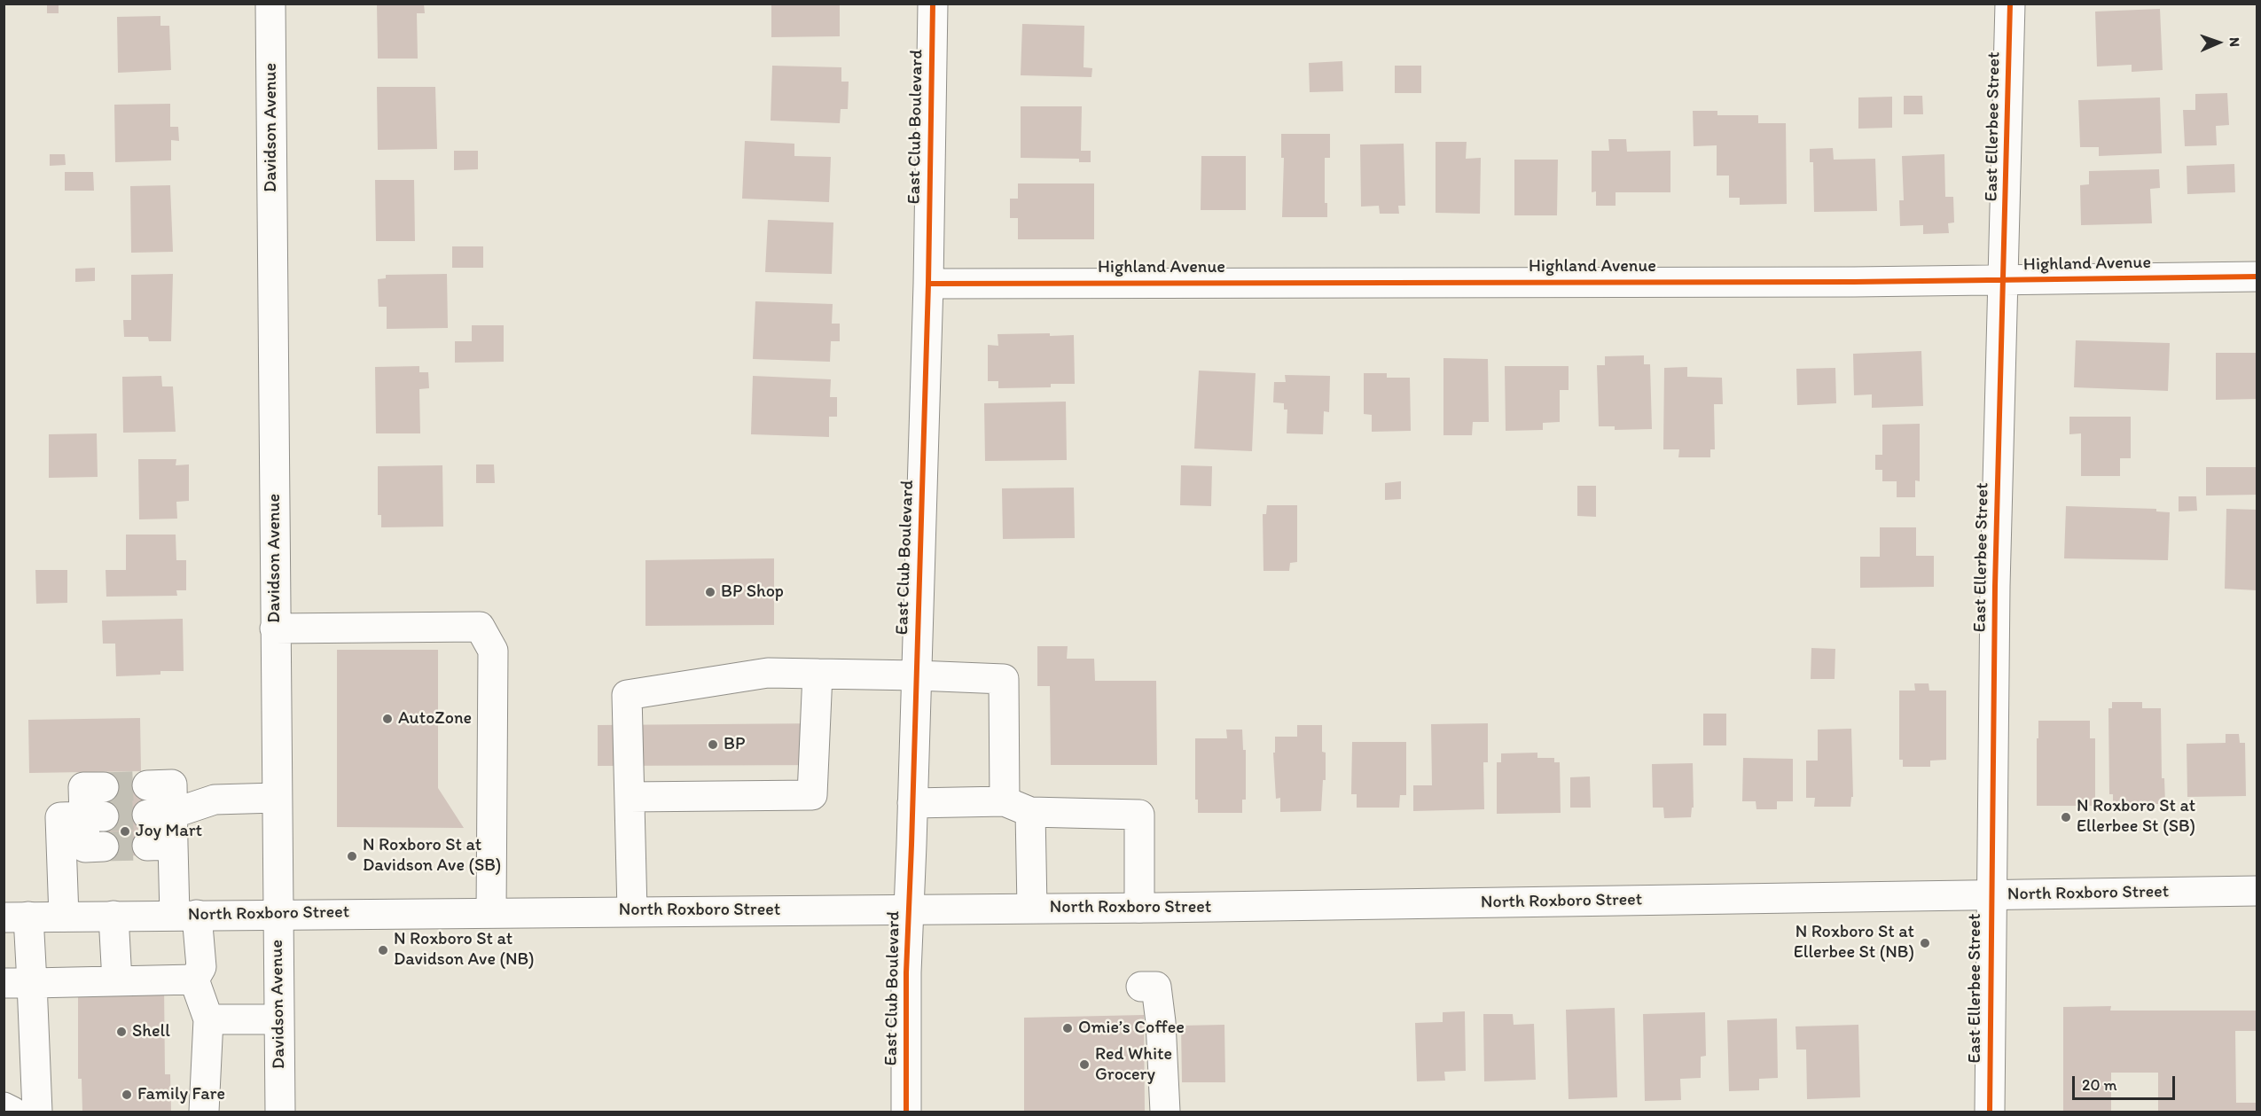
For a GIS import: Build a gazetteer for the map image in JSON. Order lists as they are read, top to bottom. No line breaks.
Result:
{"streets":{"street":["East Club Boulevard","East Ellerbee Street","Davidson Avenue","Highland Avenue","North Roxboro Street"]},"crossings":[["East Club Boulevard","Highland Avenue"],["East Club Boulevard","North Roxboro Street"],["East Ellerbee Street","Highland Avenue"],["East Ellerbee Street","North Roxboro Street"],["Davidson Avenue","North Roxboro Street"]],"places":["BP Shop","AutoZone","BP","N Roxboro St at Ellerbee St (SB)","Joy Mart","N Roxboro St at Davidson Ave (SB)","N Roxboro St at Ellerbee St (NB)","N Roxboro St at Davidson Ave (NB)","Omie’s Coffee","Shell","Red White Grocery","Family Fare"],"scale_bar":"20 m","north":"right"}
